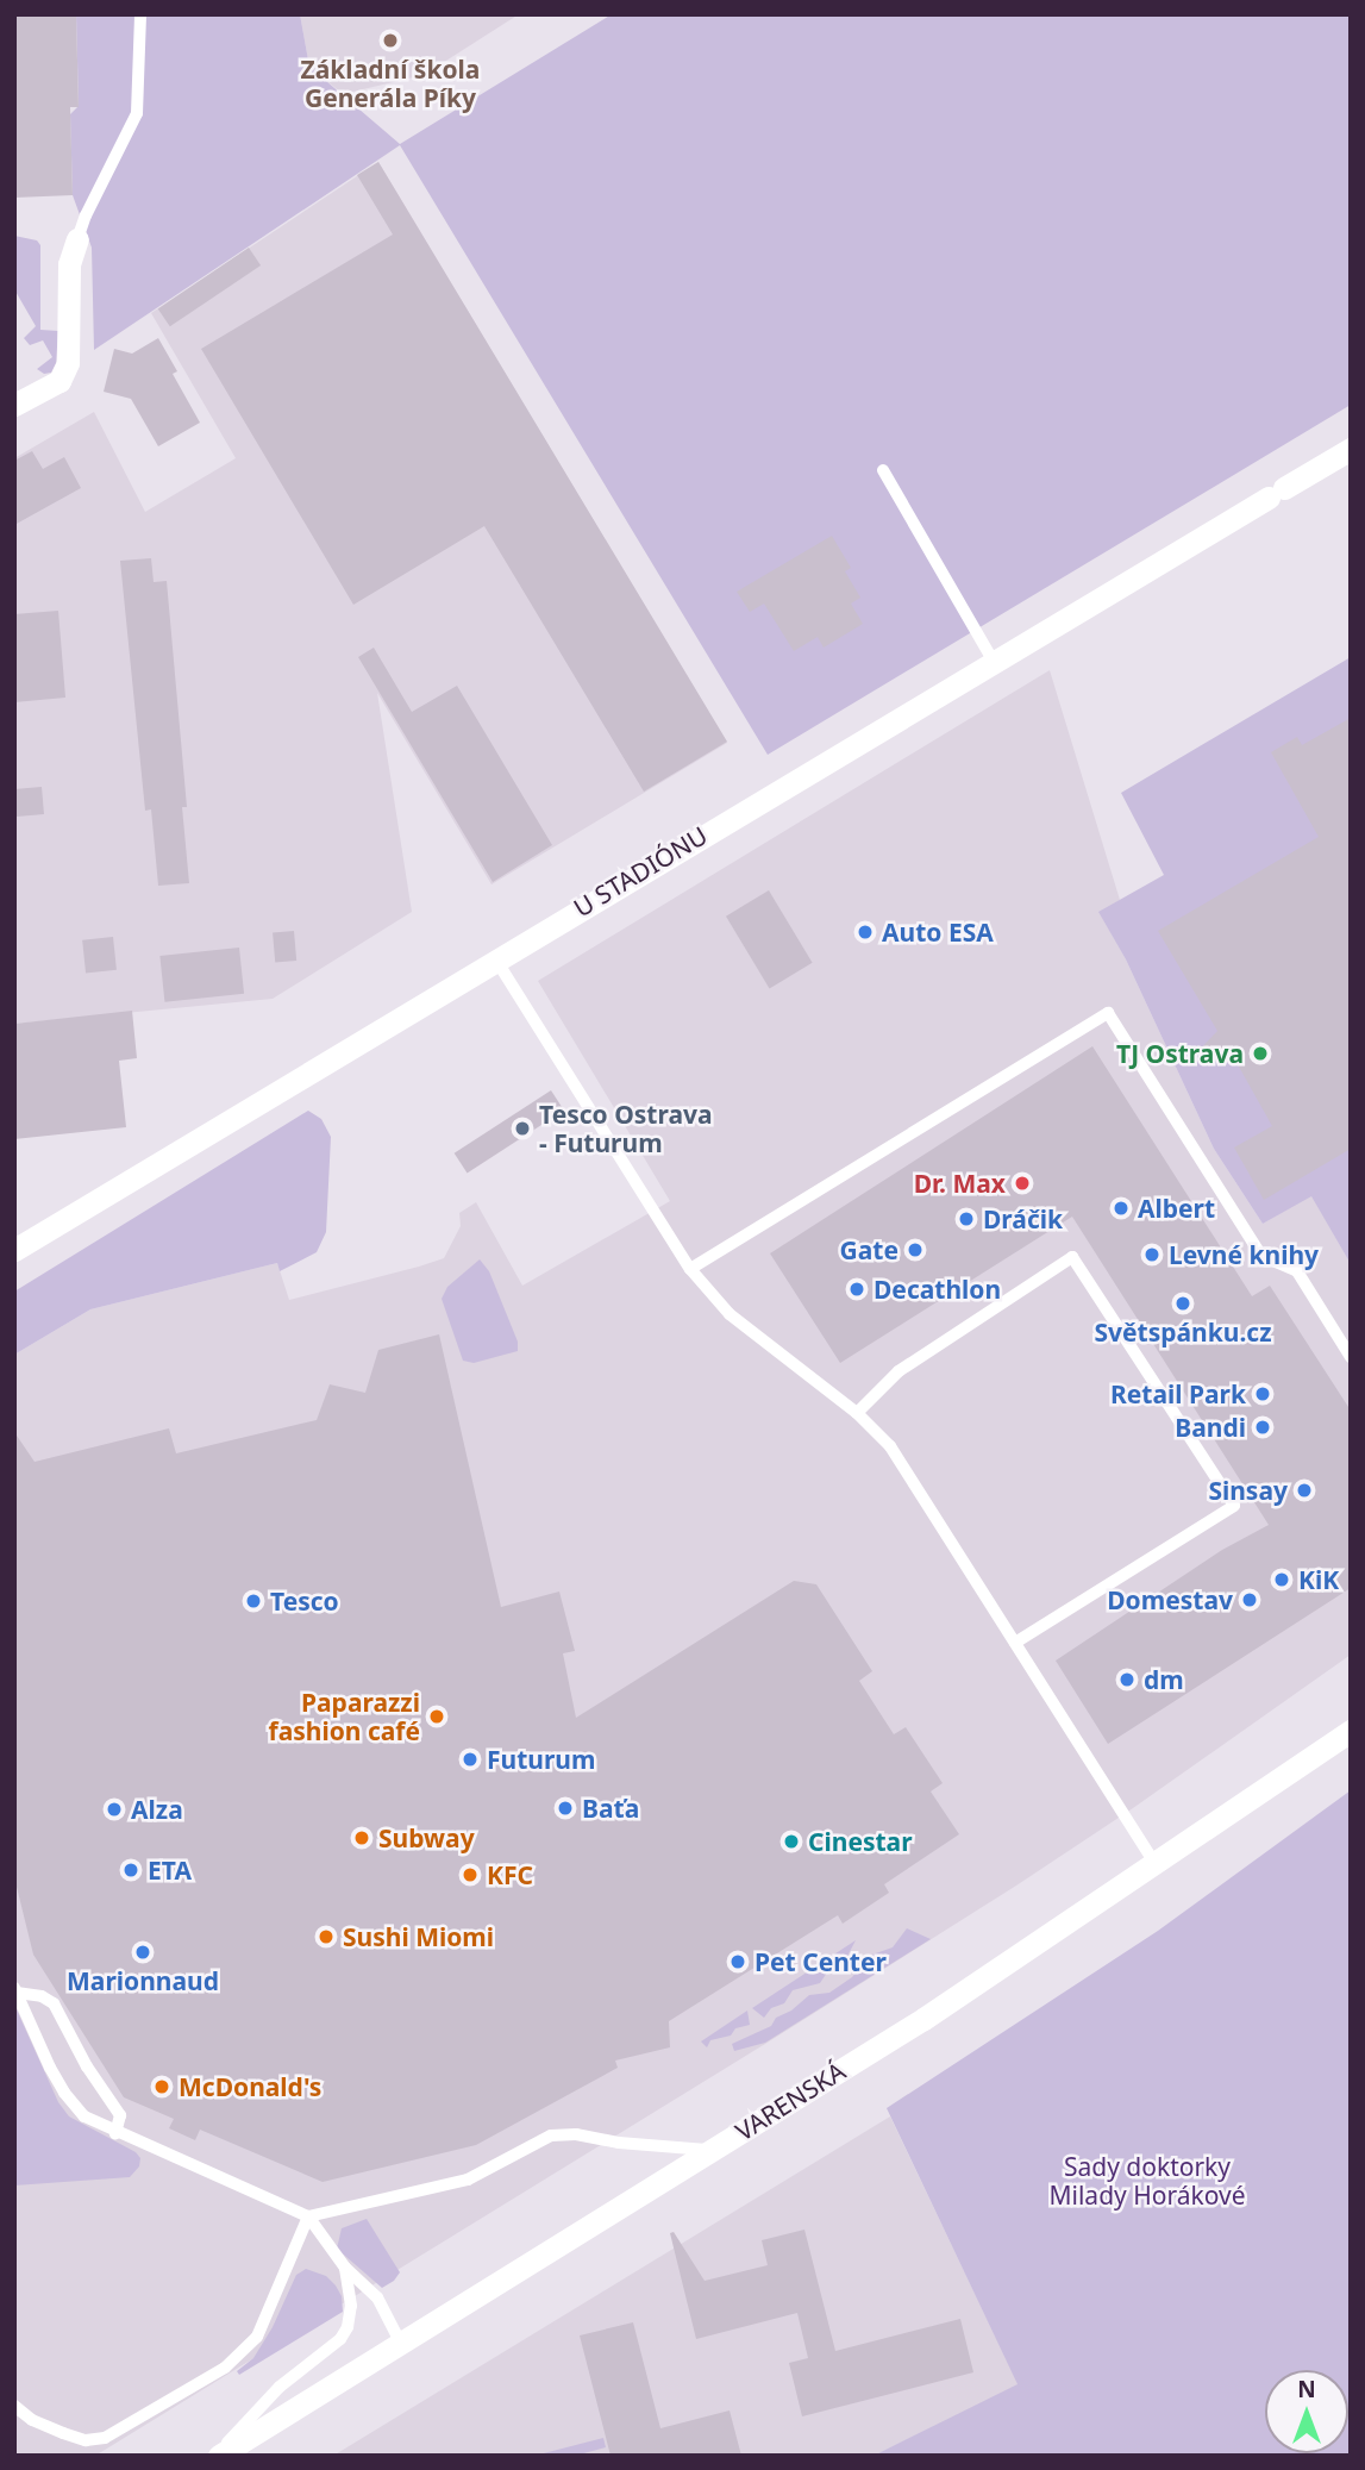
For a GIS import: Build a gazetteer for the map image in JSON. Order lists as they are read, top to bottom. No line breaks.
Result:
{"streets":{"street":["U STADIÓNU","VARENSKÁ"]},"parks":["Sady doktorky Milady Horákové"],"places":["Základní škola Generála Píky","Auto ESA","TJ Ostrava","Tesco Ostrava - Futurum","Dr. Max","Albert","Dráčik","Gate","Levné knihy","Decathlon","Světspánku.cz","Retail Park","Bandi","Sinsay","KiK","Domestav","Tesco","dm","Paparazzi fashion café","Futurum","Baťa","Alza","Subway","Cinestar","ETA","KFC","Sushi Miomi","Marionnaud","Pet Center","McDonald's"],"north":"top"}
